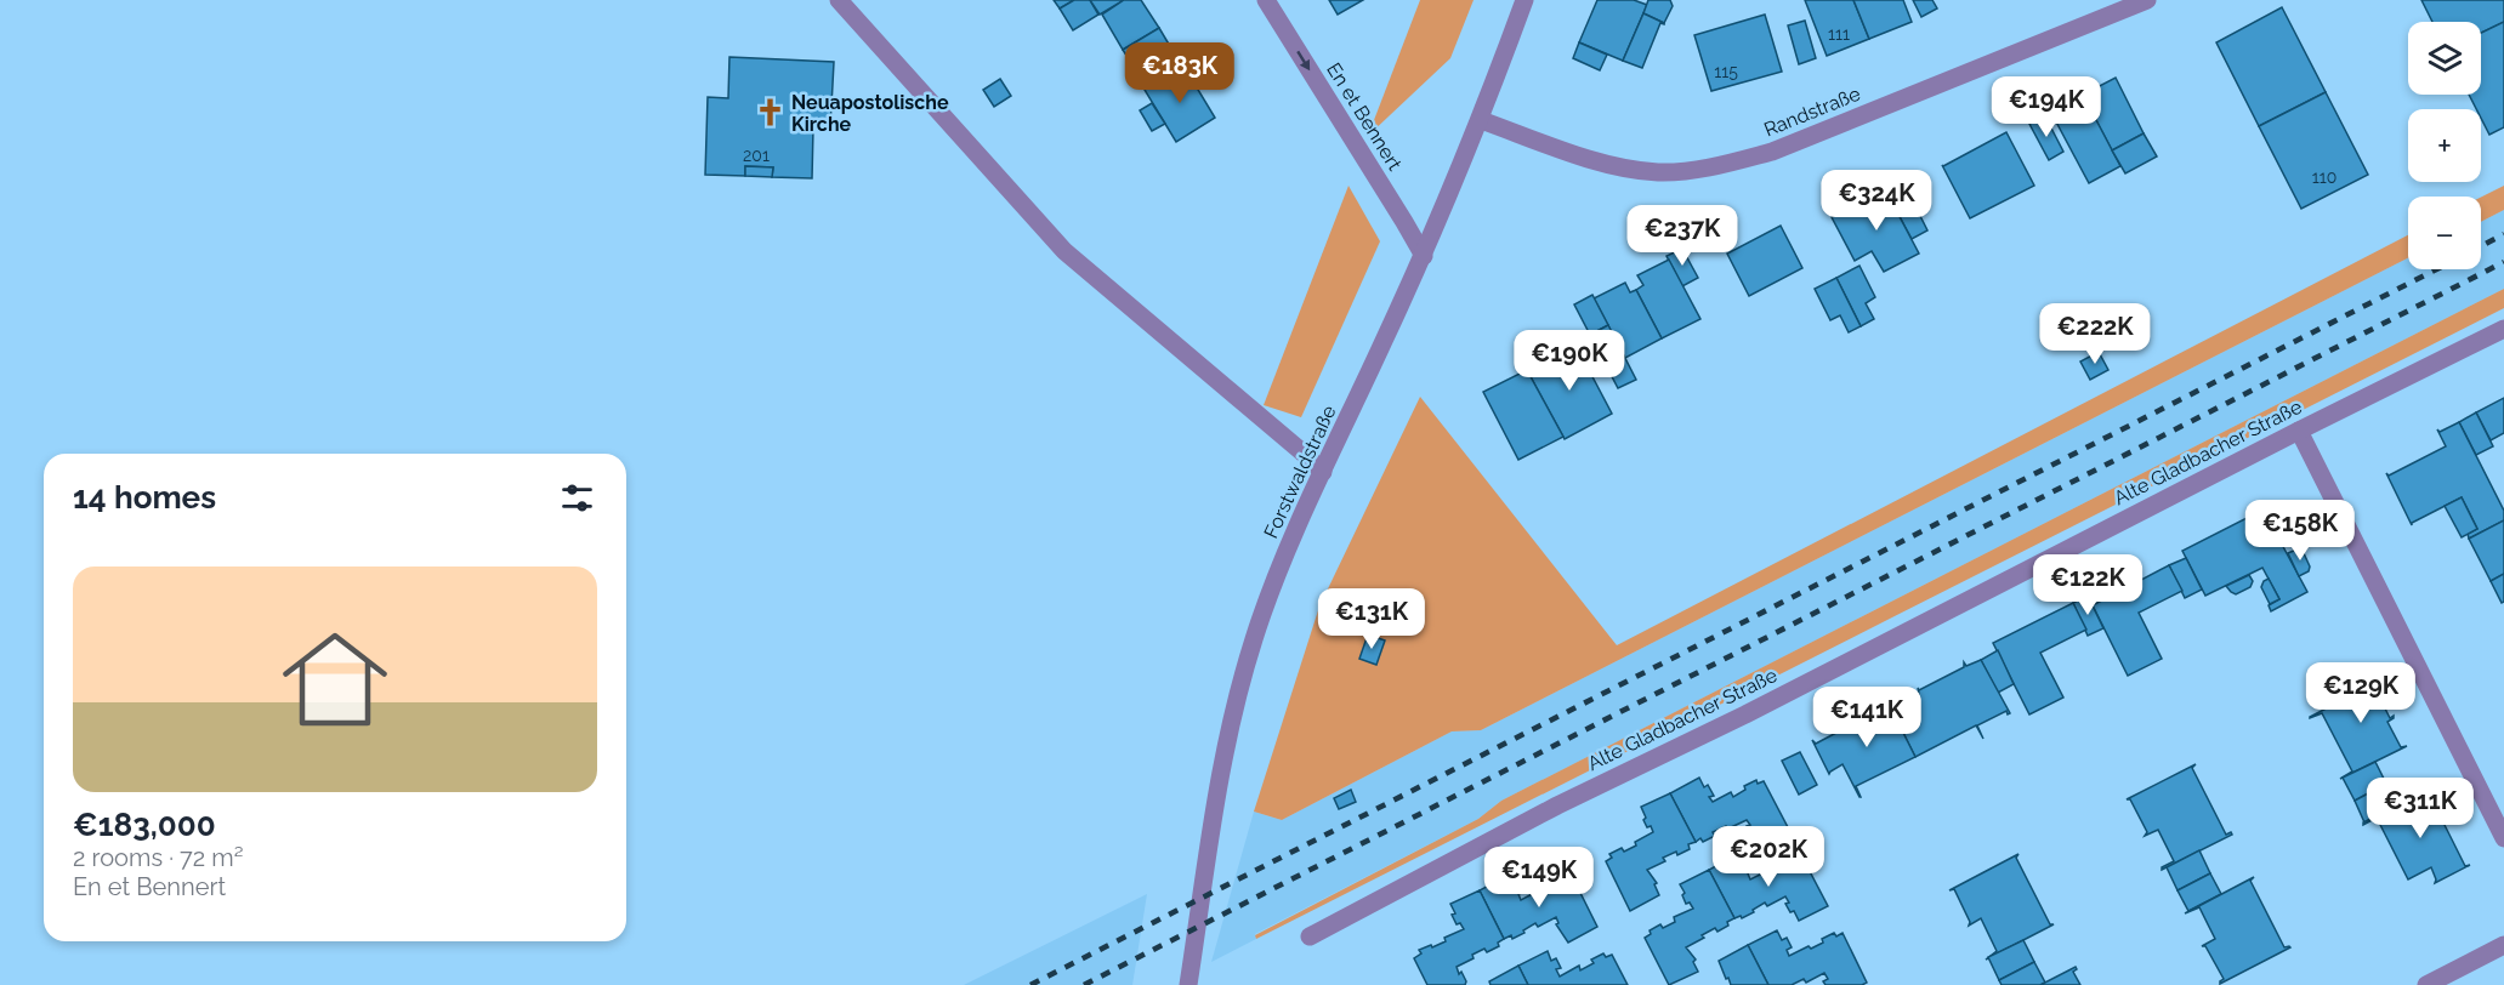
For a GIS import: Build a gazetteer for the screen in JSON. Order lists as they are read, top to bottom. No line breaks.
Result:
{"streets":{"street":["Randstraße","En et Bennert","Alte Gladbacher Straße","Forstwaldstraße"]},"crossings":[["Randstraße","Forstwaldstraße"],["En et Bennert","Forstwaldstraße"]],"one_way":["En et Bennert"],"places":{"church":["Neuapostolische Kirche"]},"house_numbers":["111","115","201","110"],"page":{"map_buttons":["+","−"],"price":["€183K","€194K","€324K","€237K","€222K","€190K","€158K","€122K","€131K","€129K","€141K","€311K","€202K","€149K"],"heading":"14 homes","list":[{"name":"€183,000","note":"2 rooms · 72 m² · En et Bennert"}]}}
